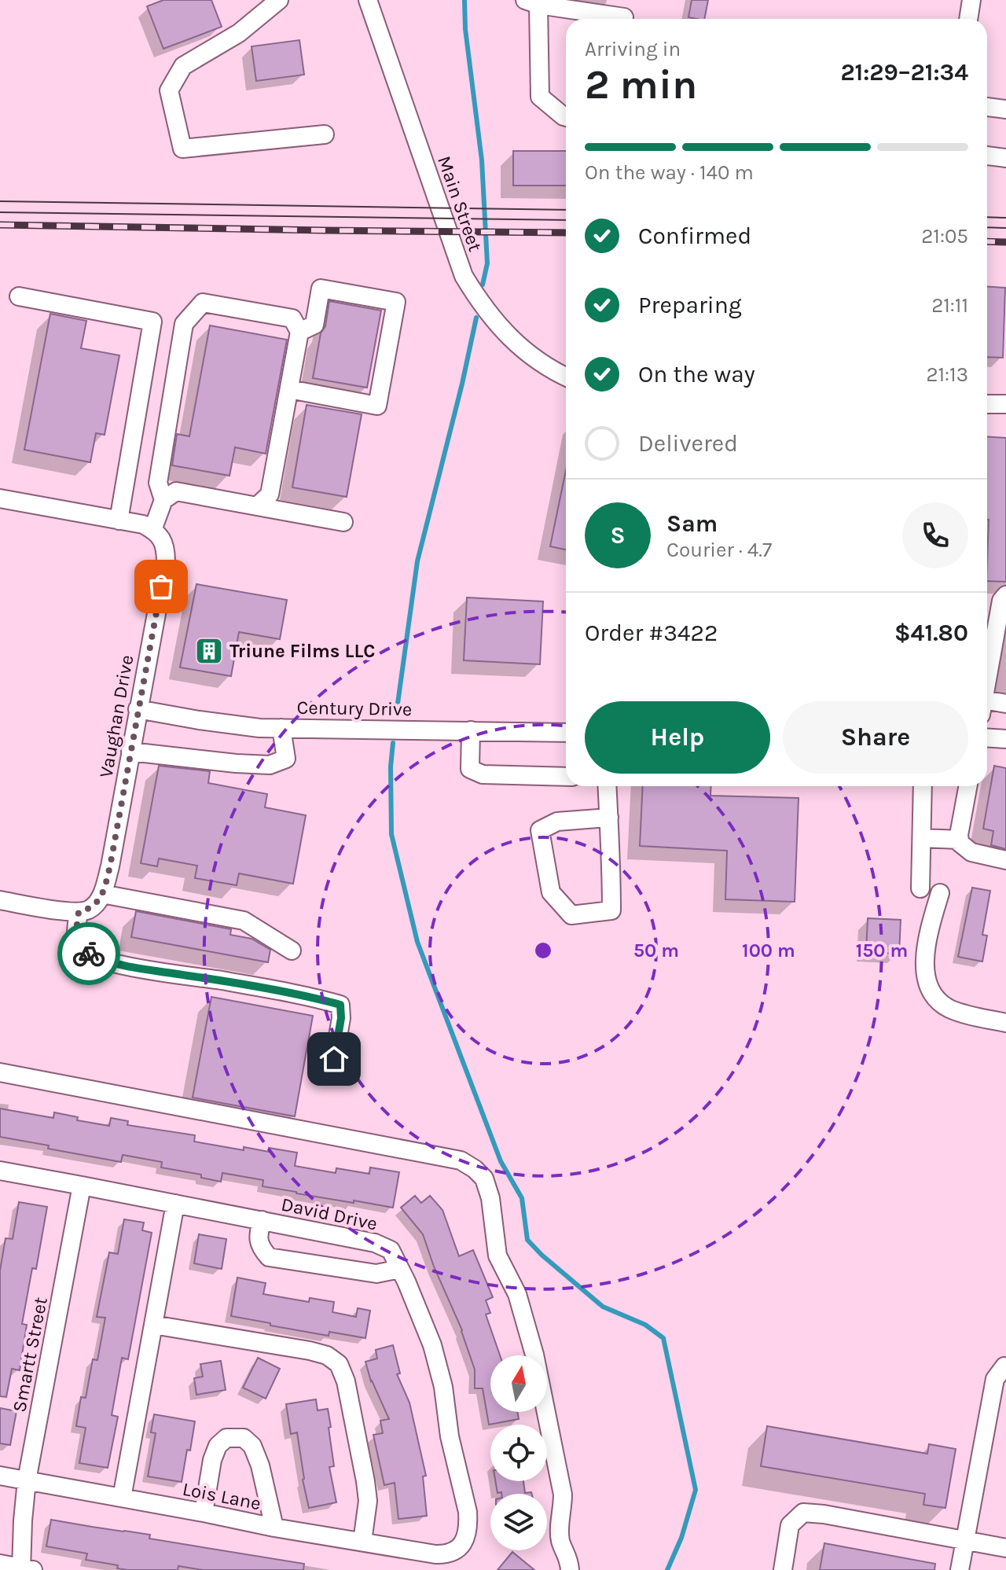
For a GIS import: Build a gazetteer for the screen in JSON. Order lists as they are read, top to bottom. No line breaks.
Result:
{"streets":{"street":["Main Street","Century Drive","Vaughan Drive","David Drive","Smartt Street","Lois Lane"]},"crossings":[["Century Drive","Vaughan Drive"],["David Drive","Smartt Street"],["David Drive","Lois Lane"],["Smartt Street","Lois Lane"]],"places":{"building":["Triune Films LLC"]},"north":"top","page":{"heading":["2 min","Arriving in","21:29–21:34"],"panel":["Sam","Courier · 4.7","Order #3422","$41.80"],"bar":"On the way · 140 m","list":[["Confirmed","21:05"],["Preparing","21:11"],["On the way","21:13"],"Delivered"],"round":"S","buttons":["Help","Share"]},"rings":["50 m","100 m","150 m"]}
